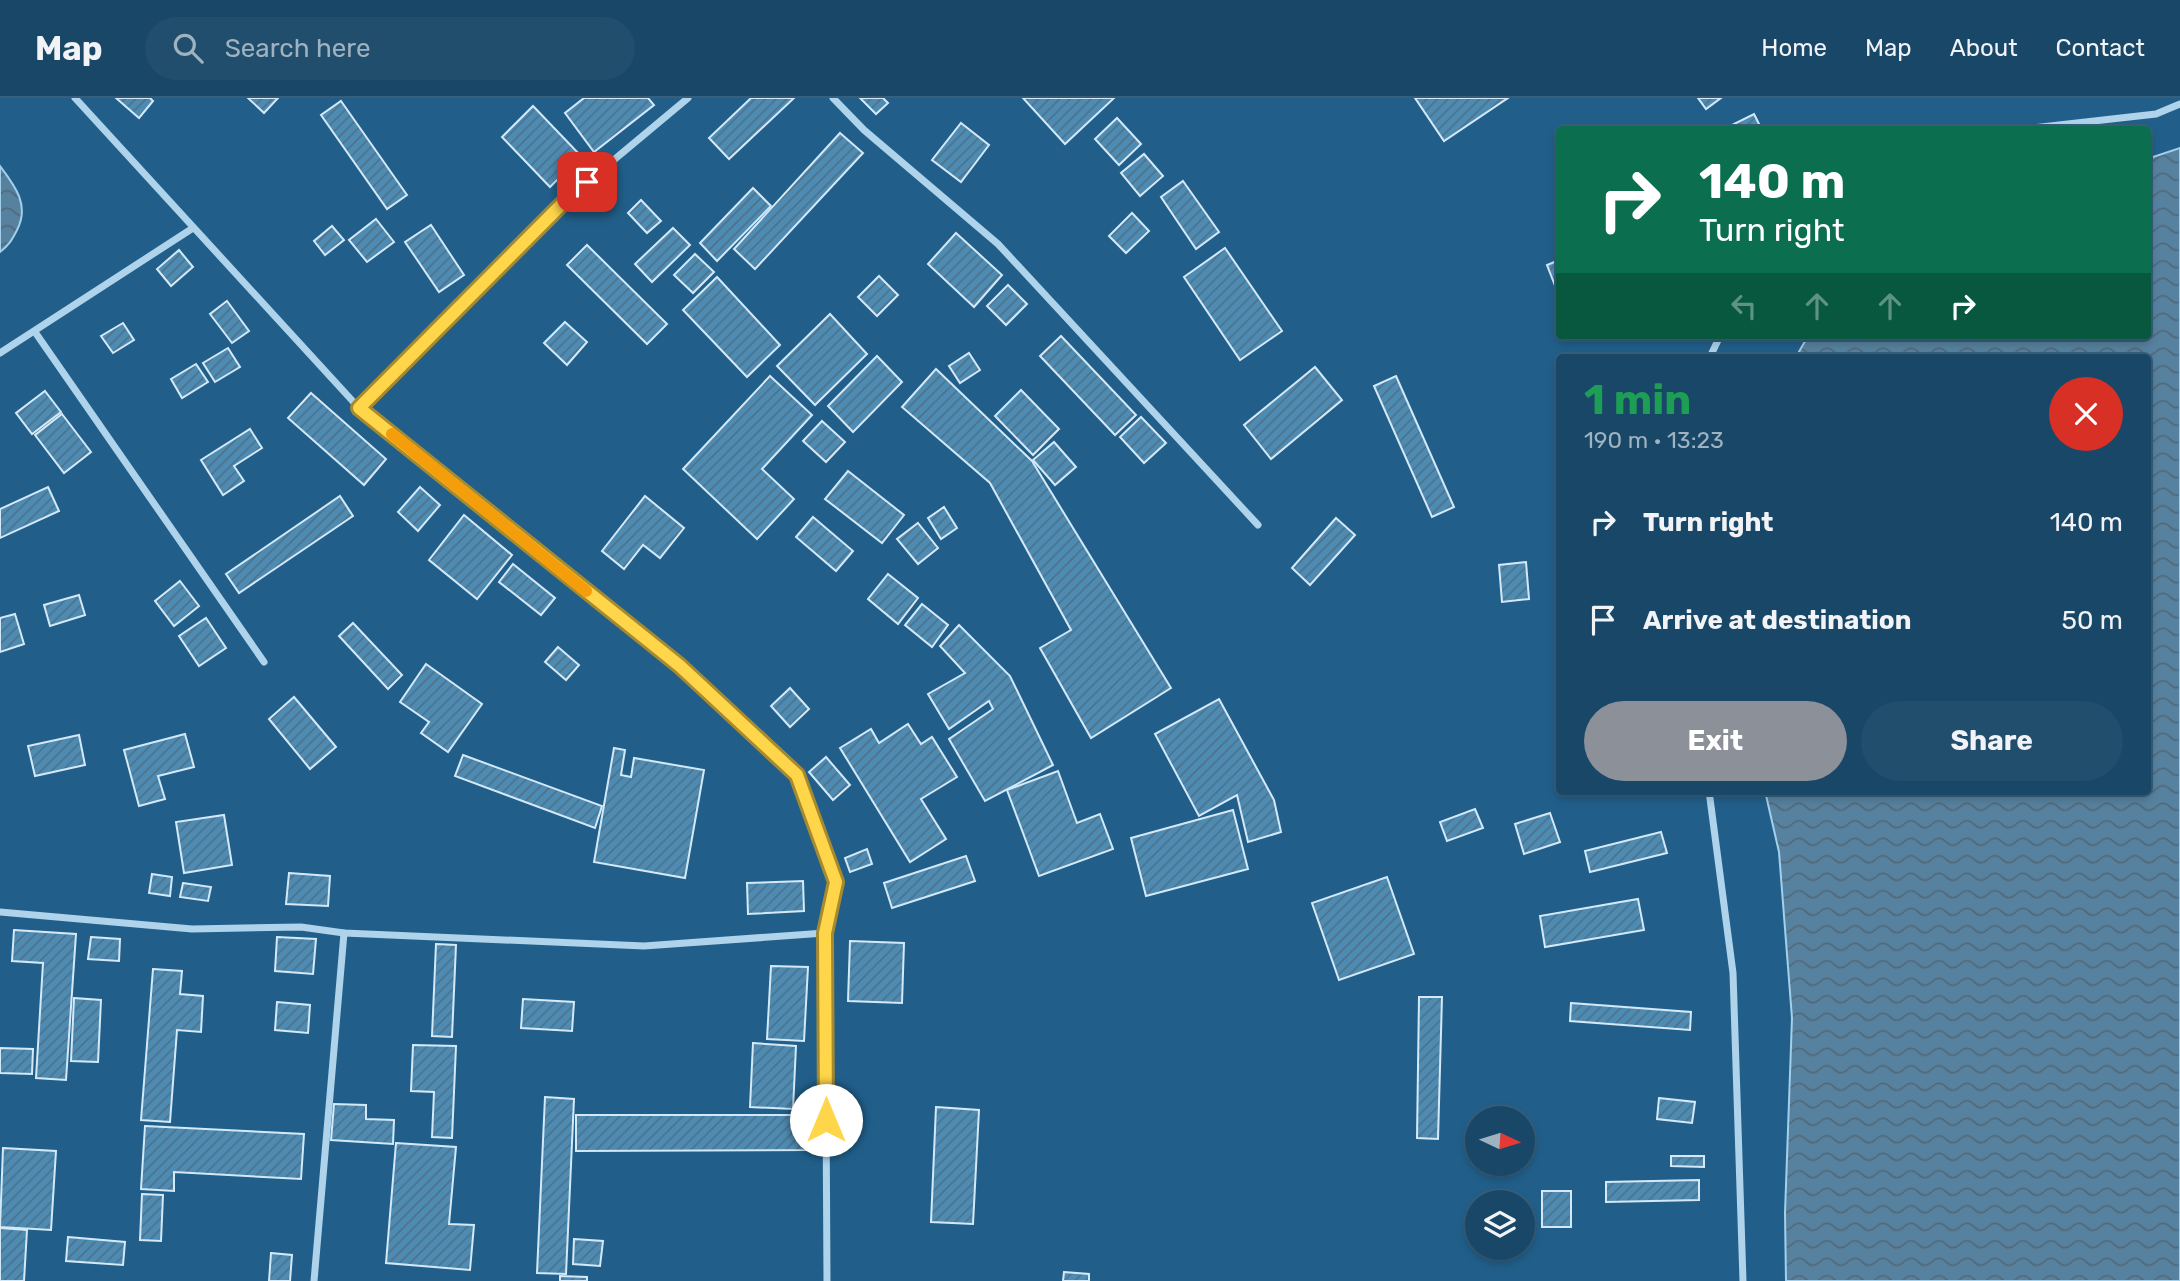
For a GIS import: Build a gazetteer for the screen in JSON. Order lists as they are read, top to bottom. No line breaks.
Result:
{"north":"right","page":{"header":"Map","search":"Search here","nav":["Home","Map","About","Contact"],"turn":["140 m","Turn right"],"heading":["1 min","190 m · 13:23"],"list":[{"name":"Turn right","value":"140 m"},{"name":"Arrive at destination","value":"50 m"}],"buttons":["Exit","Share"]}}
